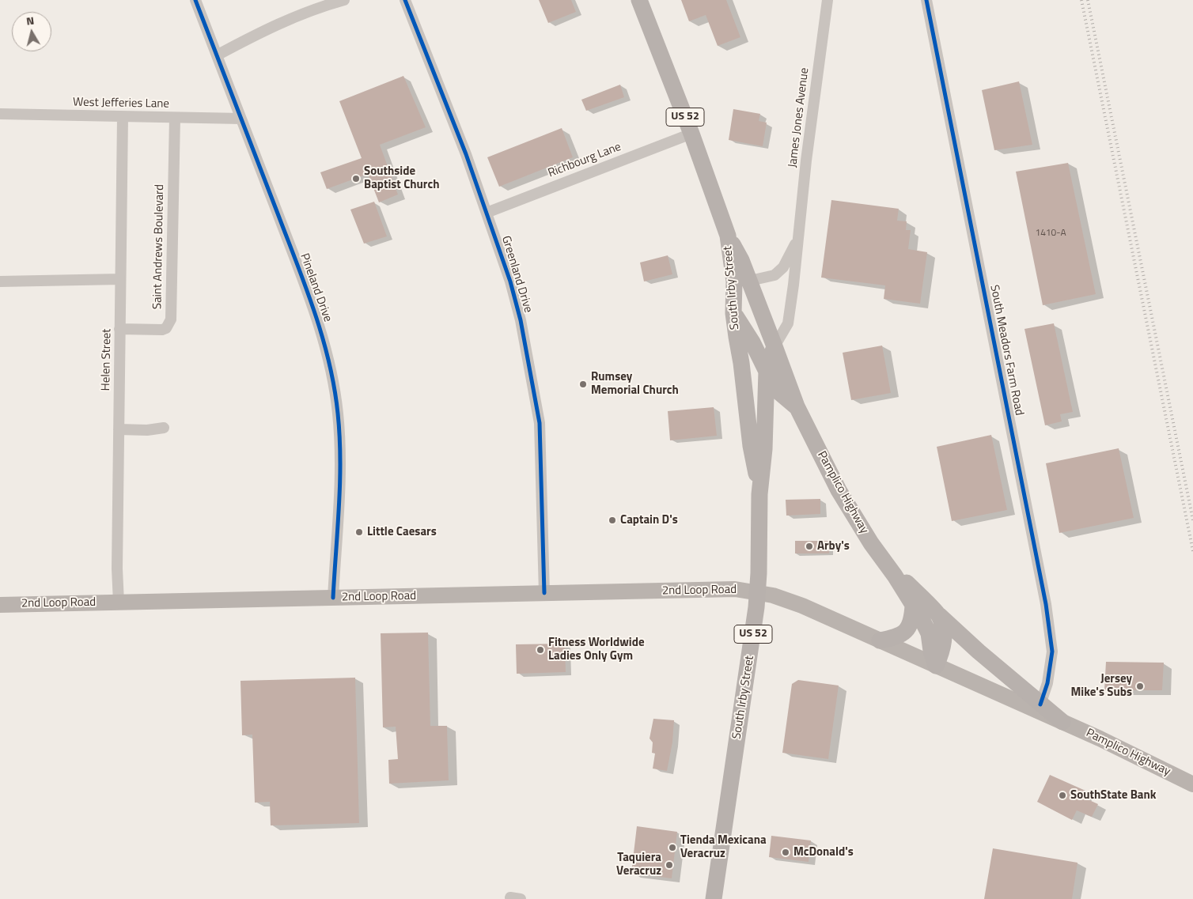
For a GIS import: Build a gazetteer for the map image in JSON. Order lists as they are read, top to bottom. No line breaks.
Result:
{"streets":{"main road":["US 52","South Irby Street","Pamplico Highway","2nd Loop Road"],"street":["West Jefferies Lane","James Jones Avenue","Richbourg Lane","Saint Andrews Boulevard","Greenland Drive","Pineland Drive","South Meadors Farm Road","Helen Street"]},"crossings":[["West Jefferies Lane","Saint Andrews Boulevard"],["West Jefferies Lane","Pineland Drive"],["West Jefferies Lane","Helen Street"],["James Jones Avenue","South Irby Street"],["James Jones Avenue","Pamplico Highway"],["Richbourg Lane","Greenland Drive"],["Richbourg Lane","South Irby Street"],["Saint Andrews Boulevard","Helen Street"],["Greenland Drive","2nd Loop Road"],["Pineland Drive","2nd Loop Road"],["South Irby Street","Pamplico Highway"],["South Irby Street","2nd Loop Road"],["South Meadors Farm Road","Pamplico Highway"],["Helen Street","2nd Loop Road"],["Pamplico Highway","2nd Loop Road"]],"places":["Southside Baptist Church","Rumsey Memorial Church","Captain D's","Little Caesars","Arby's","Fitness Worldwide Ladies Only Gym","Jersey Mike's Subs","SouthState Bank","Tienda Mexicana Veracruz","McDonald's","Taquiera Veracruz"],"house_numbers":["1410-A"],"north":"top"}
